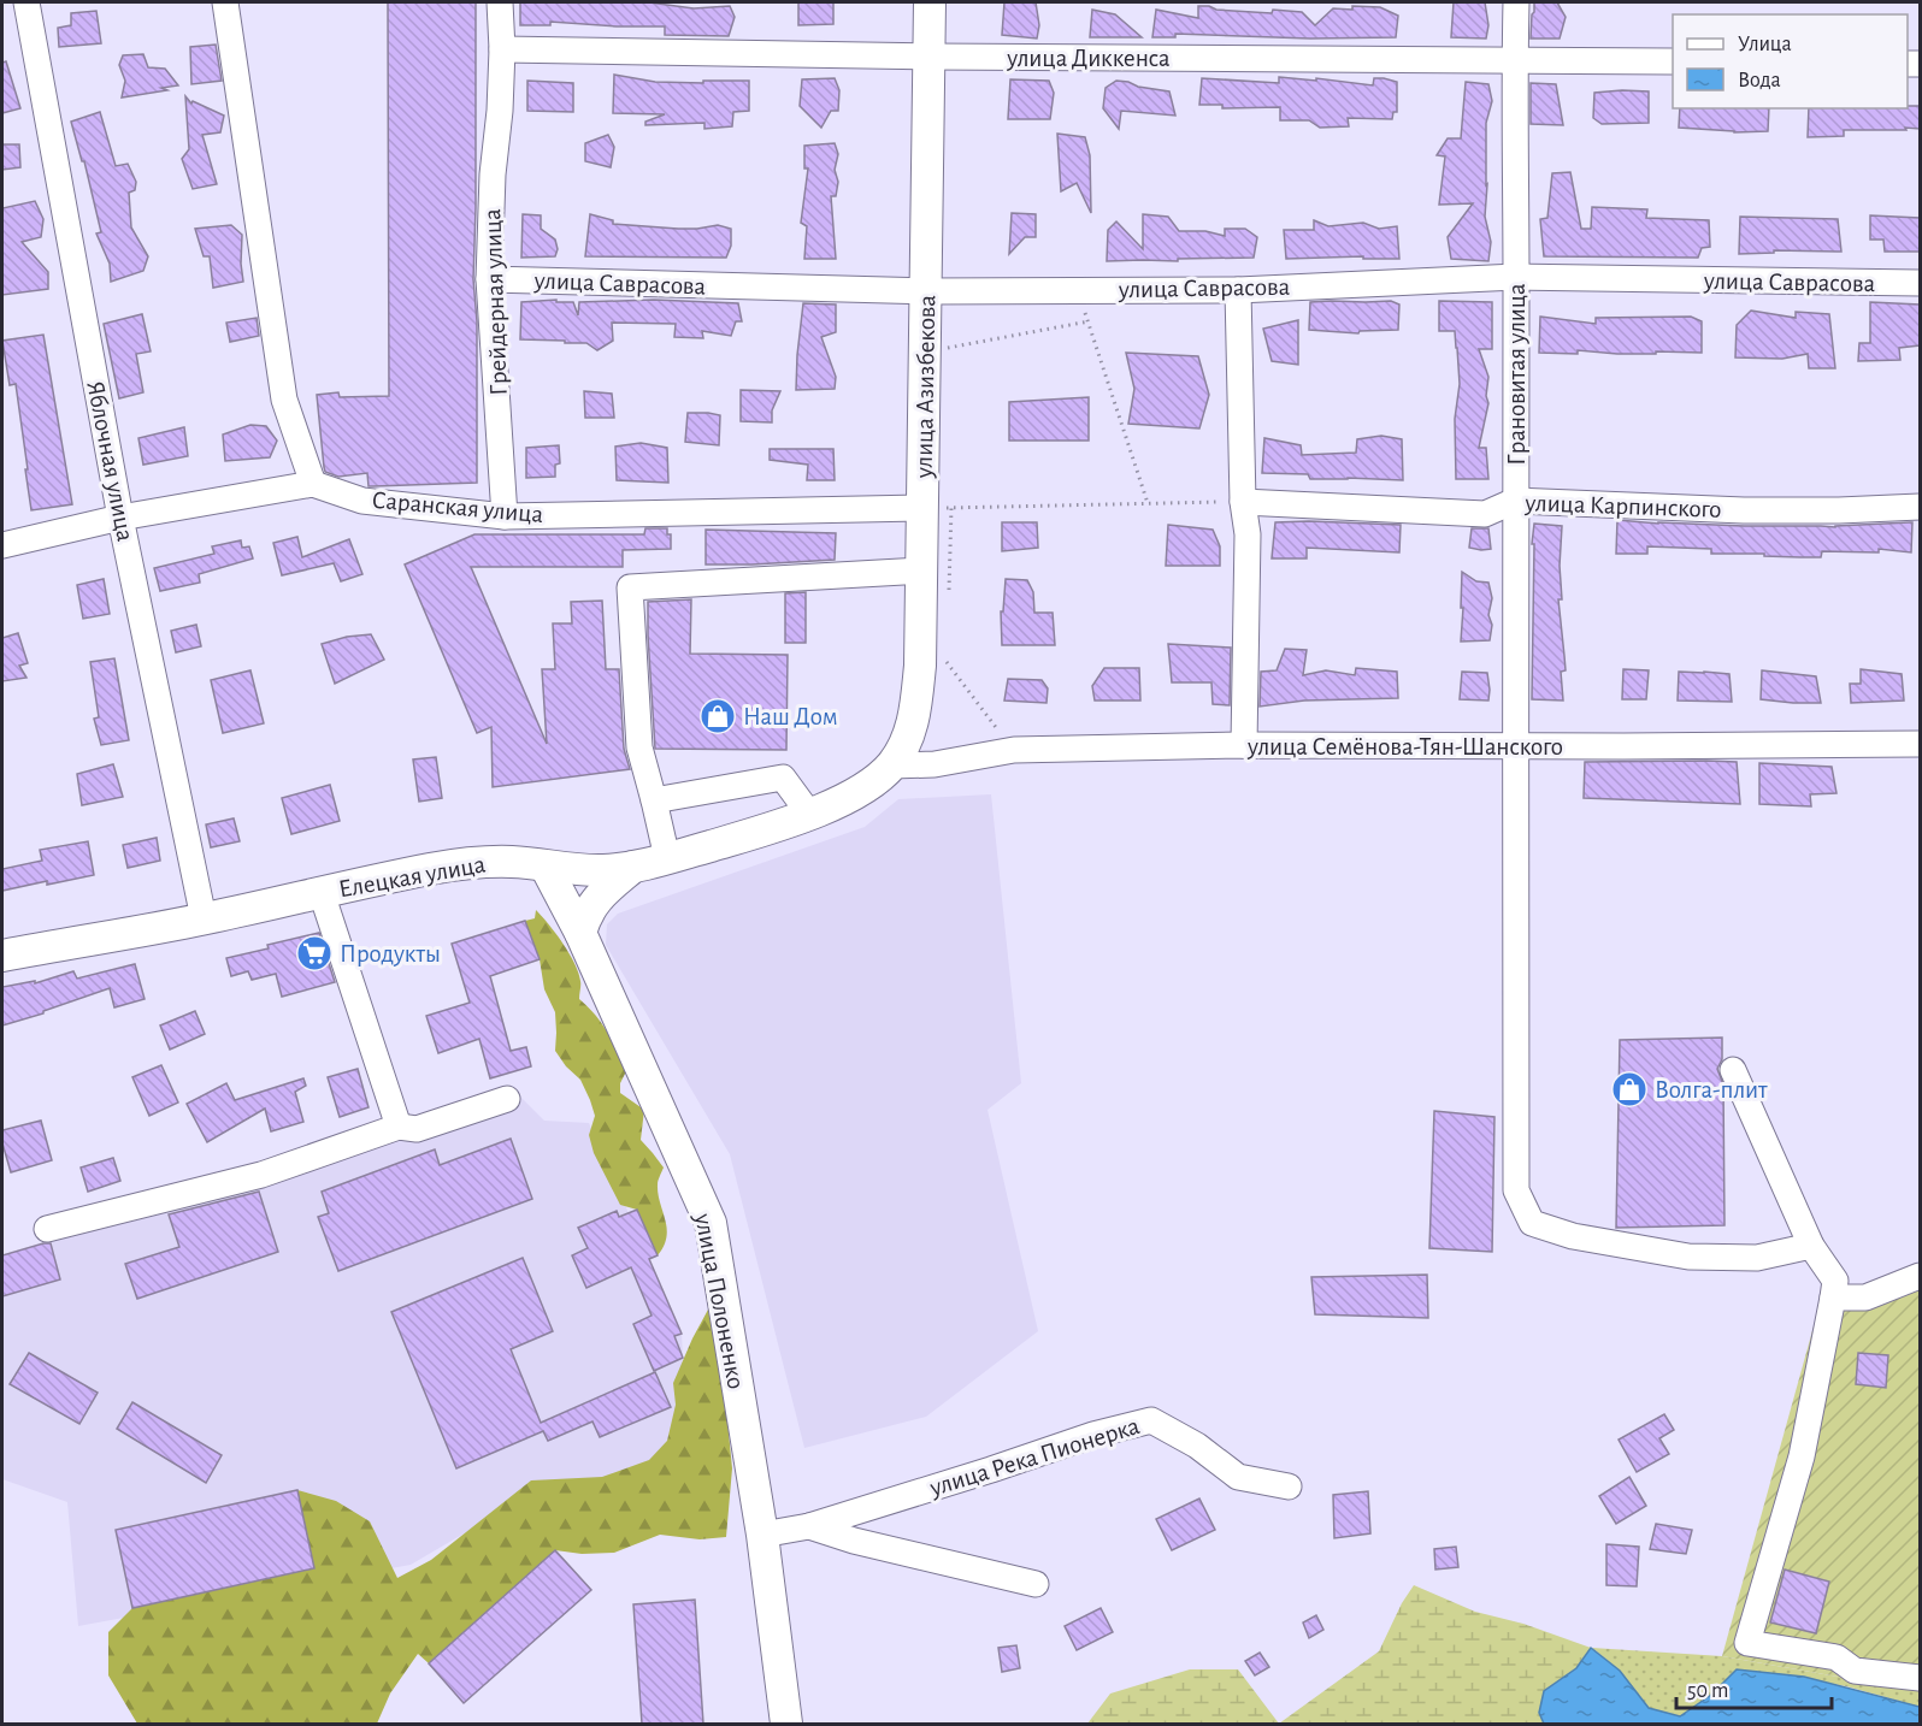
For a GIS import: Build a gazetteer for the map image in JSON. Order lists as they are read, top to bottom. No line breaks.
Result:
{"streets":{"main road":["улица Азизбекова","Елецкая улица","улица Полоненко"],"street":["улица Диккенса","улица Саврасова","Грейдерная улица","Грановитая улица","Яблочная улица","улица Карпинского","Саранская улица","улица Семёнова-Тян-Шанского","улица Река Пионерка"]},"crossings":[["улица Диккенса","Грейдерная улица"],["улица Диккенса","Грановитая улица"],["улица Диккенса","улица Азизбекова"],["улица Саврасова","Грейдерная улица"],["улица Саврасова","Грановитая улица"],["улица Саврасова","улица Азизбекова"],["Грейдерная улица","Саранская улица"],["Грановитая улица","улица Карпинского"],["Грановитая улица","улица Семёнова-Тян-Шанского"],["улица Азизбекова","Саранская улица"],["улица Азизбекова","улица Семёнова-Тян-Шанского"],["улица Азизбекова","Елецкая улица"],["Яблочная улица","Саранская улица"],["Яблочная улица","Елецкая улица"],["улица Семёнова-Тян-Шанского","Елецкая улица"],["Елецкая улица","улица Полоненко"],["улица Полоненко","улица Река Пионерка"]],"places":{"shop":["Наш Дом","Волга-плит"],"supermarket":["Продукты"]},"legend":["Улица","Вода"],"scale_bar":"50 m"}
